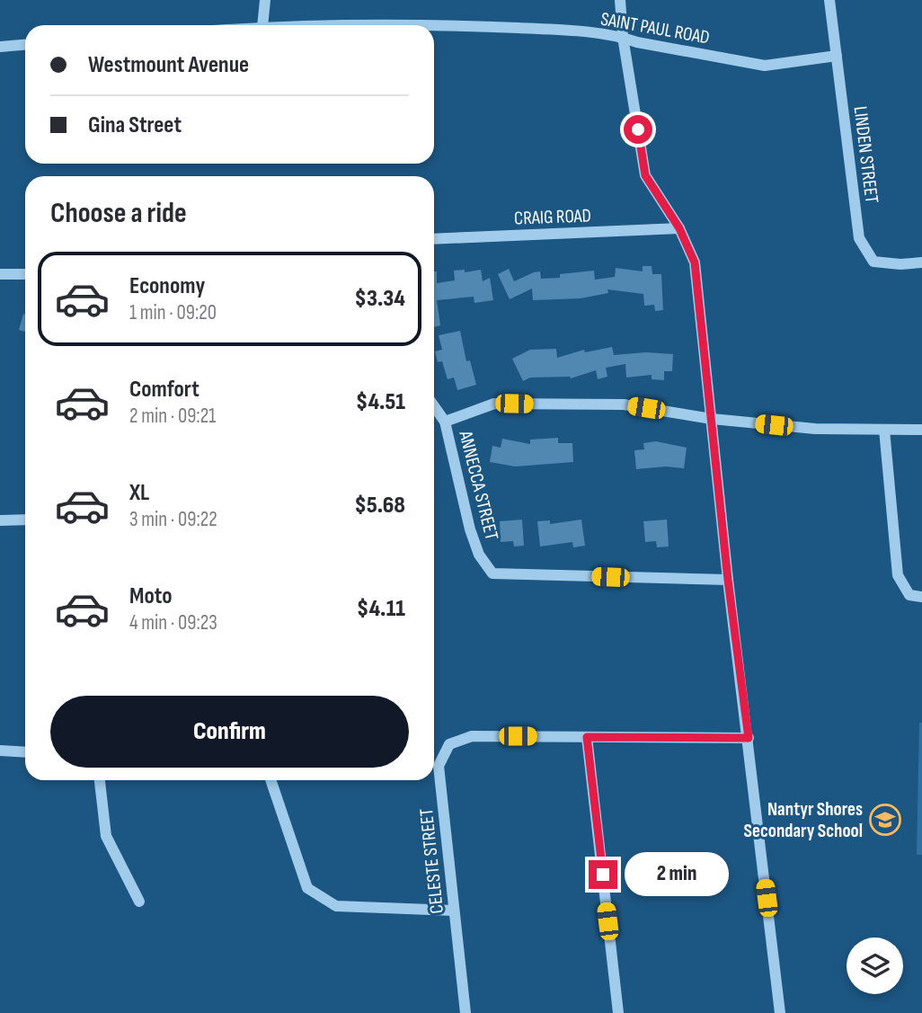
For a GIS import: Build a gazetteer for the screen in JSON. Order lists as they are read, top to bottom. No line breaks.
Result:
{"streets":{"street":["SAINT PAUL ROAD","LINDEN STREET","CRAIG ROAD","ANNECCA STREET","CELESTE STREET"]},"crossings":[["SAINT PAUL ROAD","LINDEN STREET"]],"places":{"school or university":["Nantyr Shores Secondary School"]},"page":{"banner":["Westmount Avenue","Gina Street"],"heading":"Choose a ride","list":[{"name":"Economy","note":"1 min · 09:20","value":"$3.34"},{"name":"Comfort","note":"2 min · 09:21","value":"$4.51"},{"name":"XL","note":"3 min · 09:22","value":"$5.68"},{"name":"Moto","note":"4 min · 09:23","value":"$4.11"}],"buttons":"Confirm","bubble":"2 min"}}
